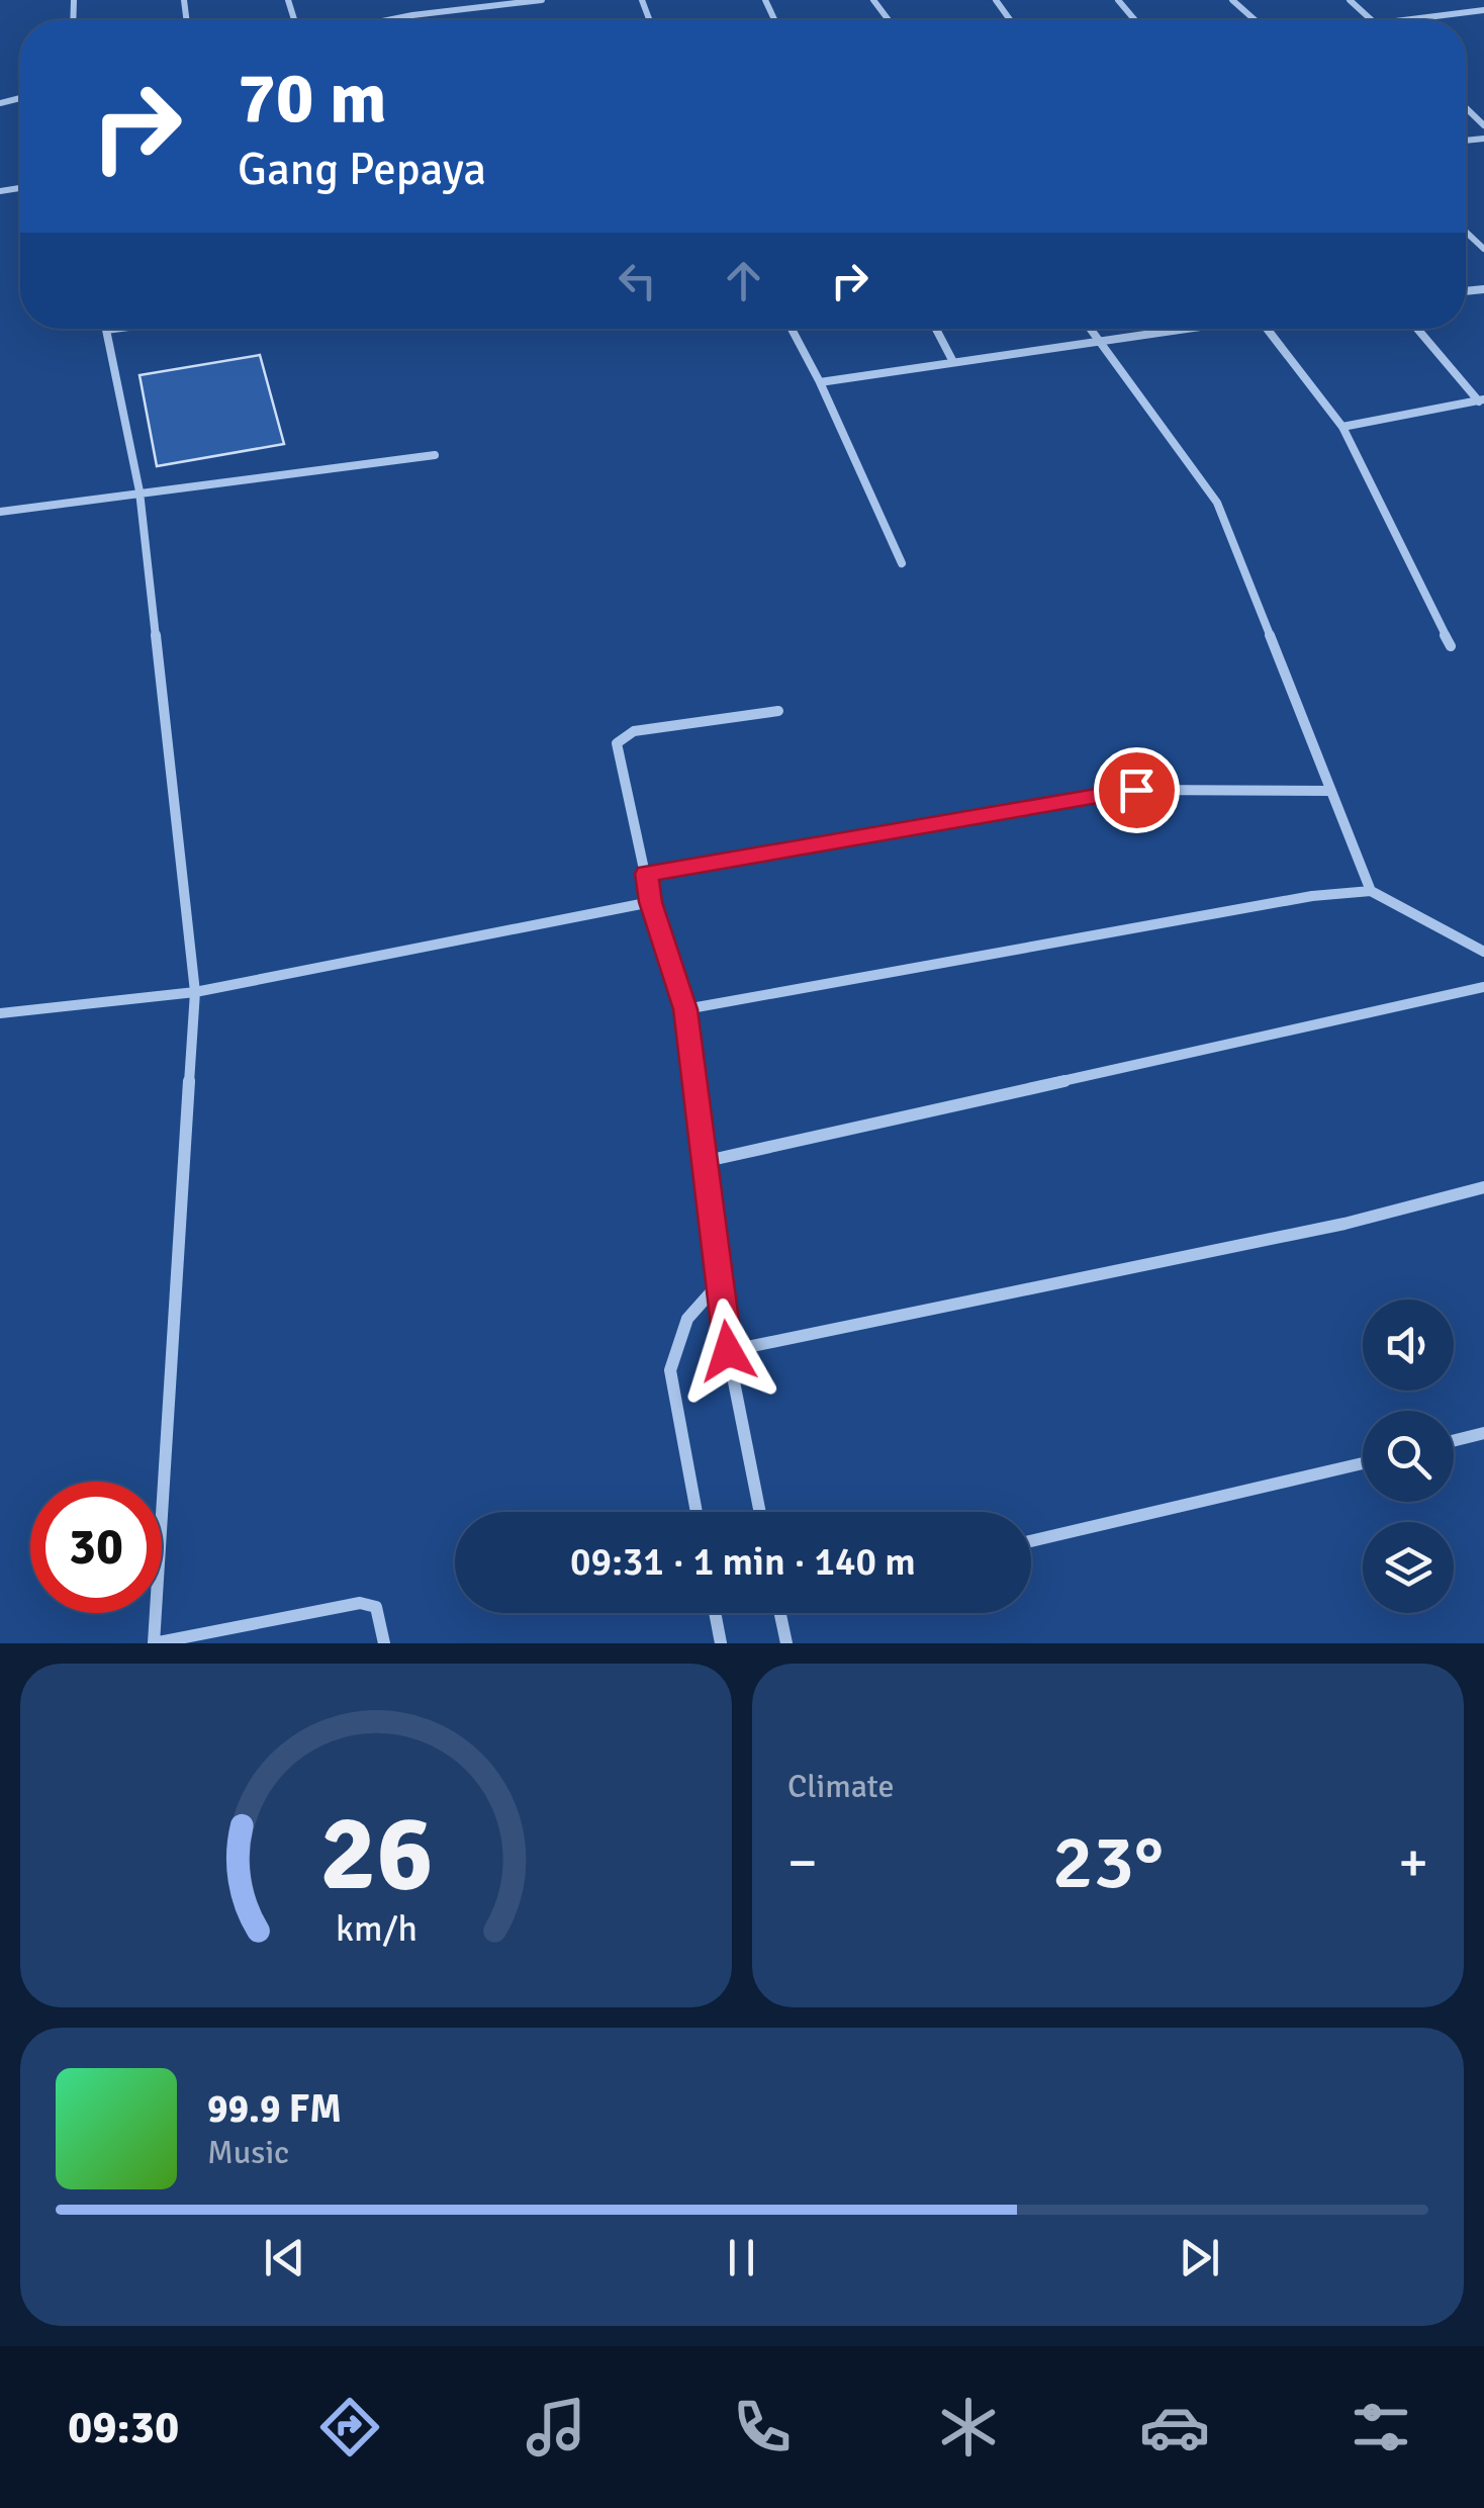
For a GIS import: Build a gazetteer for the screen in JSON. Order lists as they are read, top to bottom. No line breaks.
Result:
{"page":{"turn":["70 m","Gang Pepaya"],"limit":"30","trip":"09:31 · 1 min · 140 m","tile":"Climate","heat":["−","23°","+"],"song":["99.9 FM","Music"],"tabs":"09:30","gauge":["26","km/h"]}}
